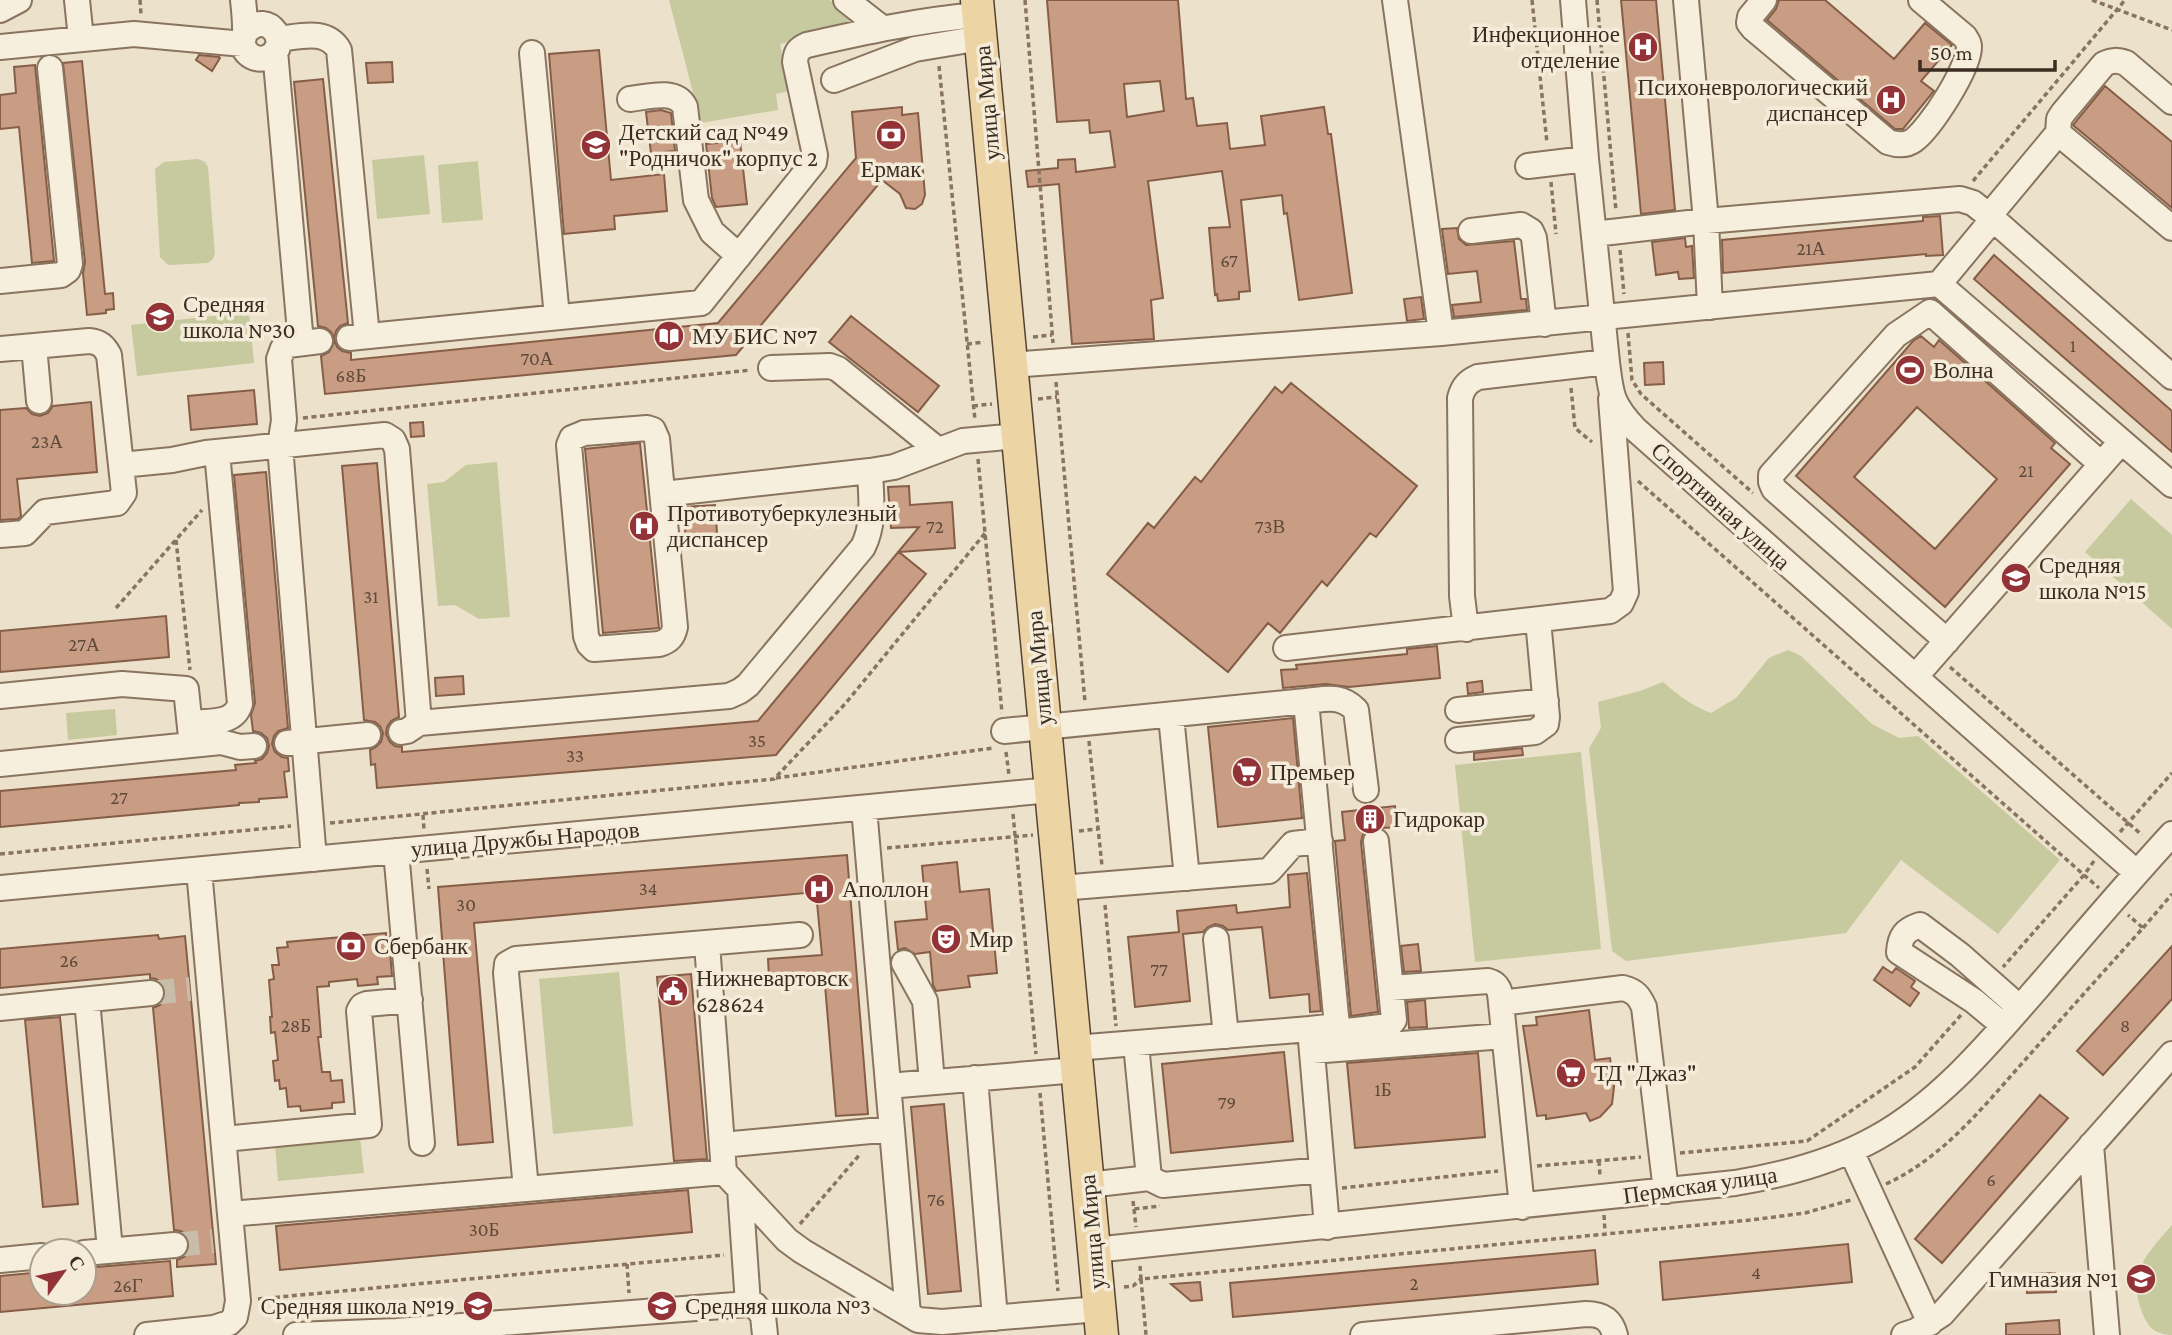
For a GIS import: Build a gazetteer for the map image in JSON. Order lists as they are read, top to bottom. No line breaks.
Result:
{"streets":{"main road":["улица Мира"],"street":["Спортивная улица","улица Дружбы Народов","Пермская улица"]},"crossings":[["улица Мира","улица Дружбы Народов"],["улица Мира","Пермская улица"],["Спортивная улица","Пермская улица"]],"places":{"hospital":["Инфекционное отделение","Психоневрологический диспансер","Противотуберкулезный диспансер","Аполлон"],"bank":["Ермак","Сбербанк"],"school or university":["Детский сад №49 \"Родничок\" корпус 2","Средняя школа №30","Средняя школа №15","Гимназия №1","Средняя школа №19","Средняя школа №3"],"library":["МУ БИС №7"],"sports":["Волна"],"supermarket":["Премьер","ТД \"Джаз\""],"building":["Гидрокар"],"theatre":["Мир"],"public building":["Нижневартовск 628624"]},"house_numbers":["21А","67","1","70А","68Б","23А","21","72","73В","31","27А","35","33","27","34","30","26","77","28Б","8","1Б","79","6","76","30Б","4","2","26Г"],"scale_bar":"50 m","north":"top right"}
